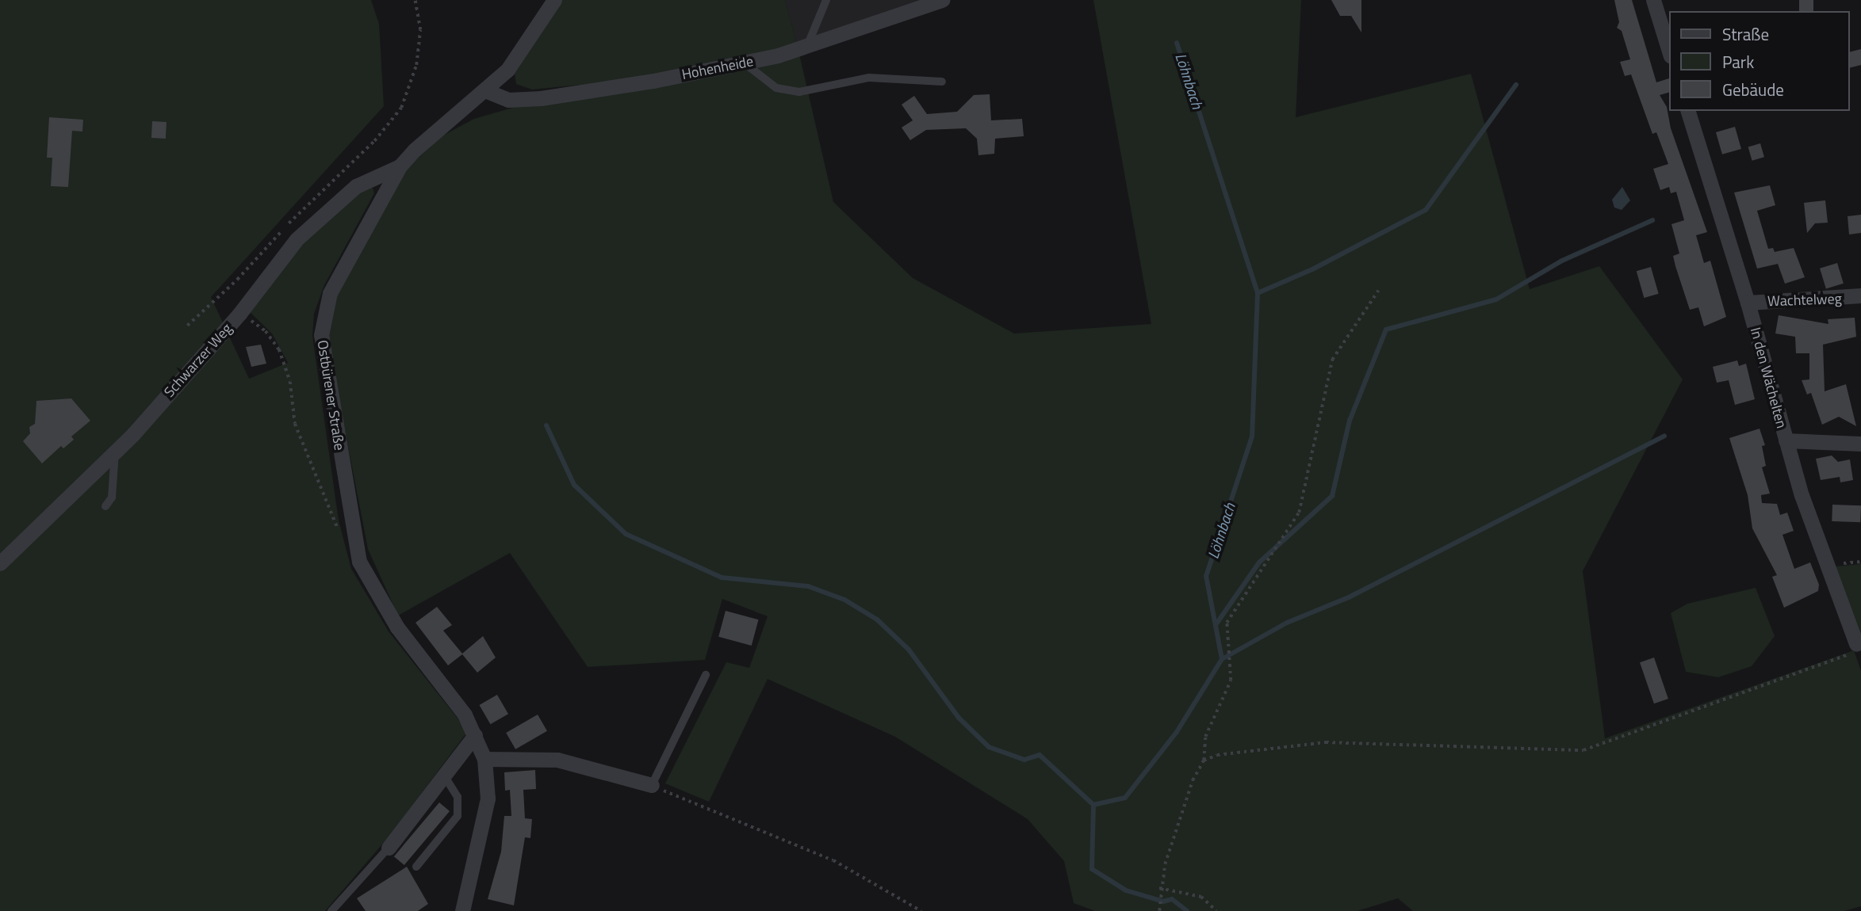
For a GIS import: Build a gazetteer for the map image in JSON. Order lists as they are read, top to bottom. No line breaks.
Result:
{"streets":{"street":["Hohenheide","Wachtelweg","Schwarzer Weg","In den Wächelten","Ostbürener Straße"]},"crossings":[["Hohenheide","Ostbürener Straße"],["Wachtelweg","In den Wächelten"],["Schwarzer Weg","Ostbürener Straße"]],"water":["Löhnbach"],"legend":["Straße","Park","Gebäude"]}
